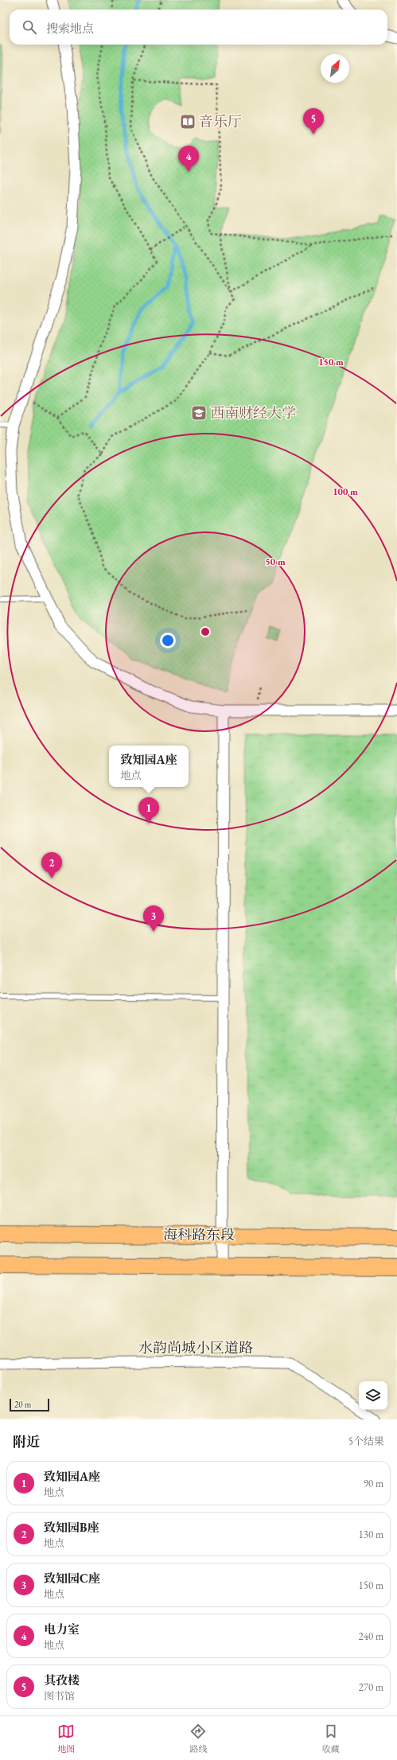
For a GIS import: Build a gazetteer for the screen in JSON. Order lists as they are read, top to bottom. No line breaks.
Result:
{"streets":{"main road":["海科路东段"],"street":["水韵尚城小区道路"]},"places":{"library":["音乐厅"],"school or university":["西南财经大学"]},"scale_bar":"20 m","north":"top right","page":{"search":"搜索地点","pins":["5","4","1","2","3"],"popup":["致知园A座","地点"],"scale":"20 m","heading":["附近","5个结果"],"list":[{"mark":"1","name":"致知园A座","note":"地点","value":"90 m"},{"mark":"2","name":"致知园B座","note":"地点","value":"130 m"},{"mark":"3","name":"致知园C座","note":"地点","value":"150 m"},{"mark":"4","name":"电力室","note":"地点","value":"240 m"},{"mark":"5","name":"其孜楼","note":"图书馆","value":"270 m"}],"nav":["地图","路线","收藏"]},"rings":["150 m","100 m","50 m"]}
